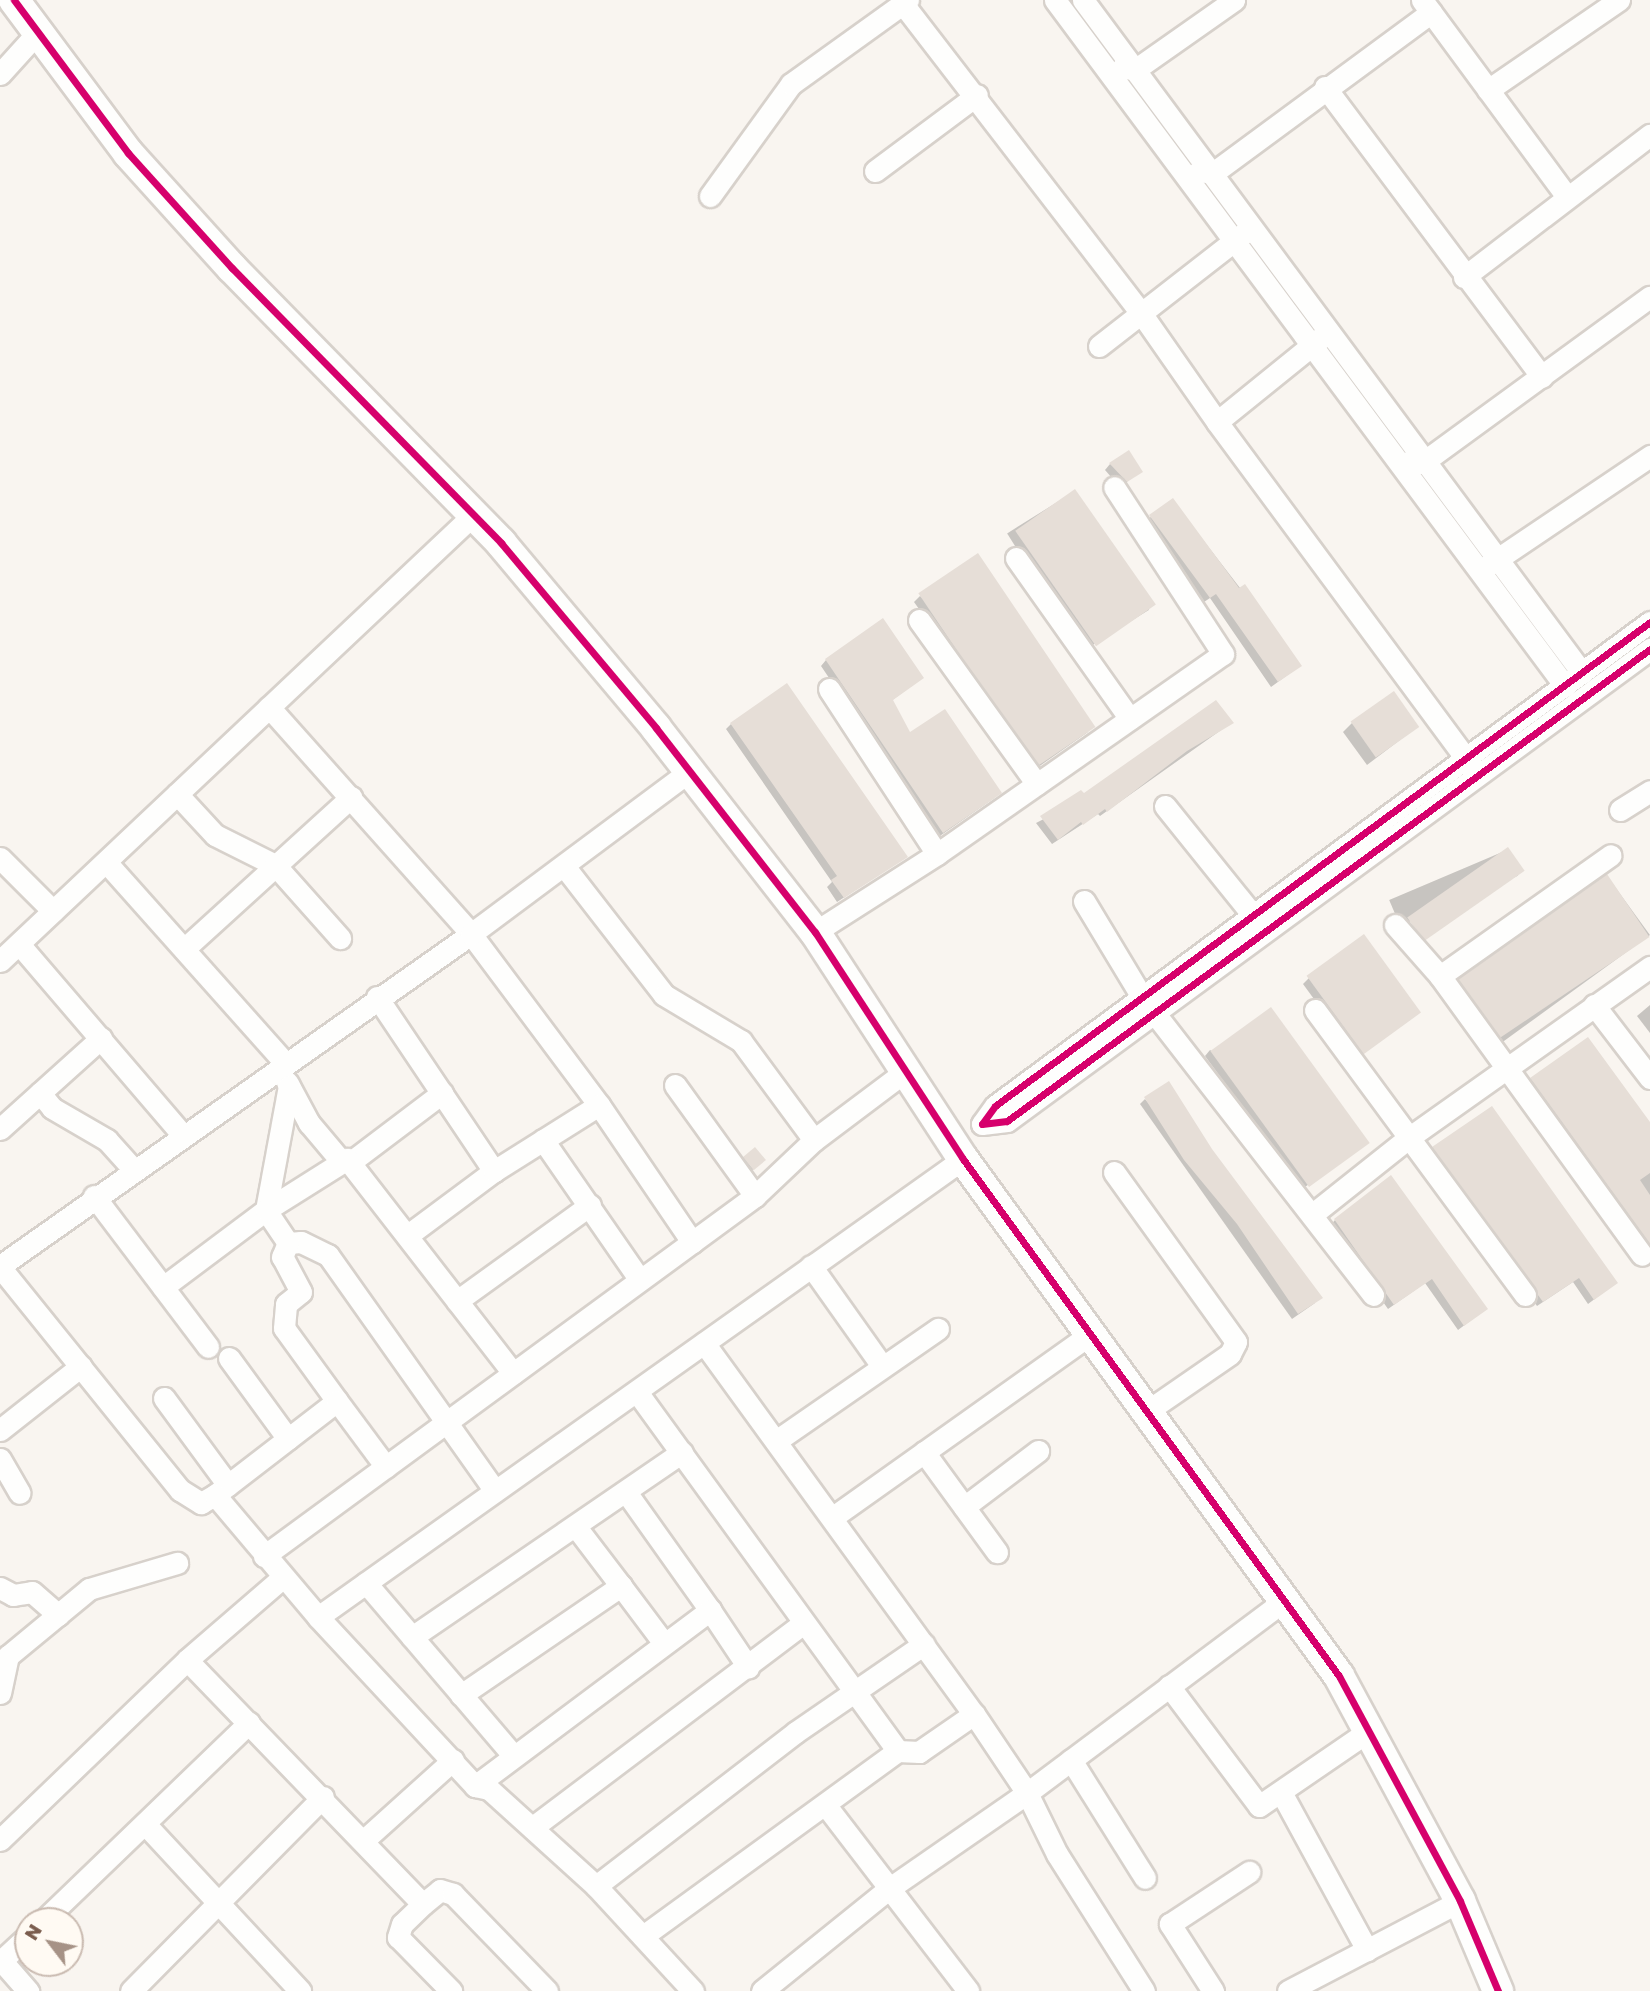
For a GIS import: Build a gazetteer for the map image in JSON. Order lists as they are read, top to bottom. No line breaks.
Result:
{"north":"top left"}
